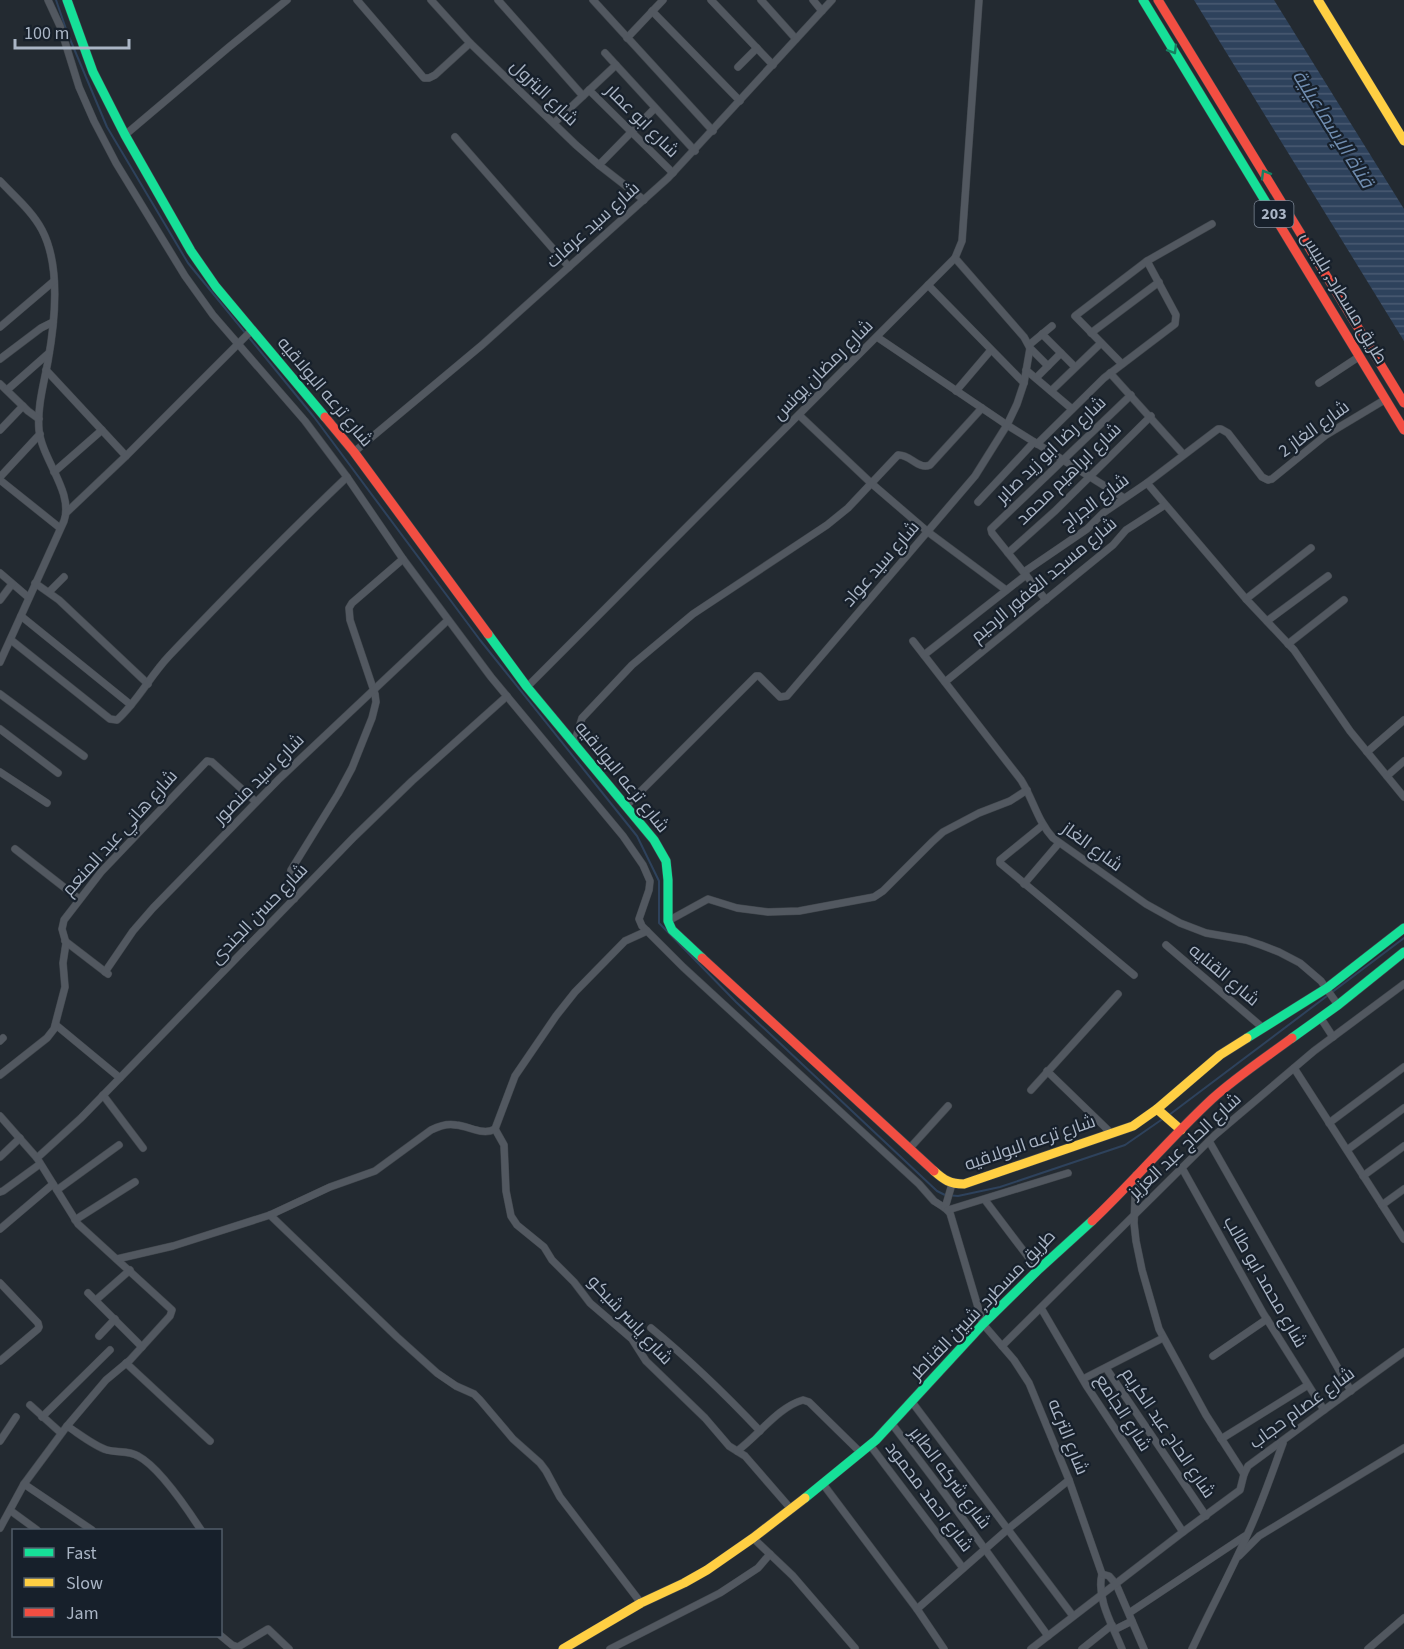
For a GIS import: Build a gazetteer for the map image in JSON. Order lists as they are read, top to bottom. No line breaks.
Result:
{"streets":{"main road":["203","طريق مسطرد, بلبيس","شارع ترعه البولاقيه","طريق مسطرد, شبين القناطر"],"street":["شارع البترول","شارع ابو عمار","شارع سيد عرفات","شارع رمضان يونس","شارع الغاز 2","شارع رضا ابو زيد صابر","شارع ابراهيم محمد","شارع الجراج","شارع سيد عواد","شارع مسجد الغفور الرحيم","شارع سيد منصور","شارع هاني عبد المنعم","شارع الغاز","شارع حسن الجندى","شارع القنايه","شارع الحاج عبد العزيز","شارع محمد ابو طالب","شارع ياسر شيكو","شارع عصام حجاب","شارع الجامع","شارع الحاج عبد الكريم","شارع الترعه","شارع شركه الطاير","شارع احمد محمود"]},"crossings":[["شارع البترول","شارع سيد عرفات"],["شارع ابو عمار","شارع سيد عرفات"],["شارع سيد عرفات","شارع ترعه البولاقيه"],["طريق مسطرد, بلبيس","شارع الغاز 2"],["شارع رمضان يونس","شارع ترعه البولاقيه"],["شارع ترعه البولاقيه","شارع سيد عواد"],["شارع ترعه البولاقيه","شارع سيد منصور"],["شارع ترعه البولاقيه","شارع الغاز"],["شارع ترعه البولاقيه","شارع حسن الجندى"],["شارع ترعه البولاقيه","شارع القنايه"],["شارع الغاز 2","شارع الجراج"],["شارع رضا ابو زيد صابر","شارع ابراهيم محمد"],["شارع الجراج","شارع الغاز"],["شارع مسجد الغفور الرحيم","شارع الغاز"],["شارع سيد منصور","شارع هاني عبد المنعم"],["شارع الغاز","طريق مسطرد, شبين القناطر"],["شارع الحاج عبد العزيز","شارع محمد ابو طالب"],["شارع الحاج عبد العزيز","شارع الجامع"],["شارع الحاج عبد العزيز","شارع الترعه"],["شارع محمد ابو طالب","شارع عصام حجاب"],["طريق مسطرد, شبين القناطر","شارع ياسر شيكو"],["طريق مسطرد, شبين القناطر","شارع الترعه"],["طريق مسطرد, شبين القناطر","شارع شركه الطاير"],["طريق مسطرد, شبين القناطر","شارع احمد محمود"],["شارع عصام حجاب","شارع الجامع"],["شارع عصام حجاب","شارع الحاج عبد الكريم"],["شارع عصام حجاب","شارع الترعه"],["شارع عصام حجاب","شارع شركه الطاير"]],"water":["قناة الإسماعيلية"],"legend":["Fast","Slow","Jam"],"scale_bar":"100 m"}
